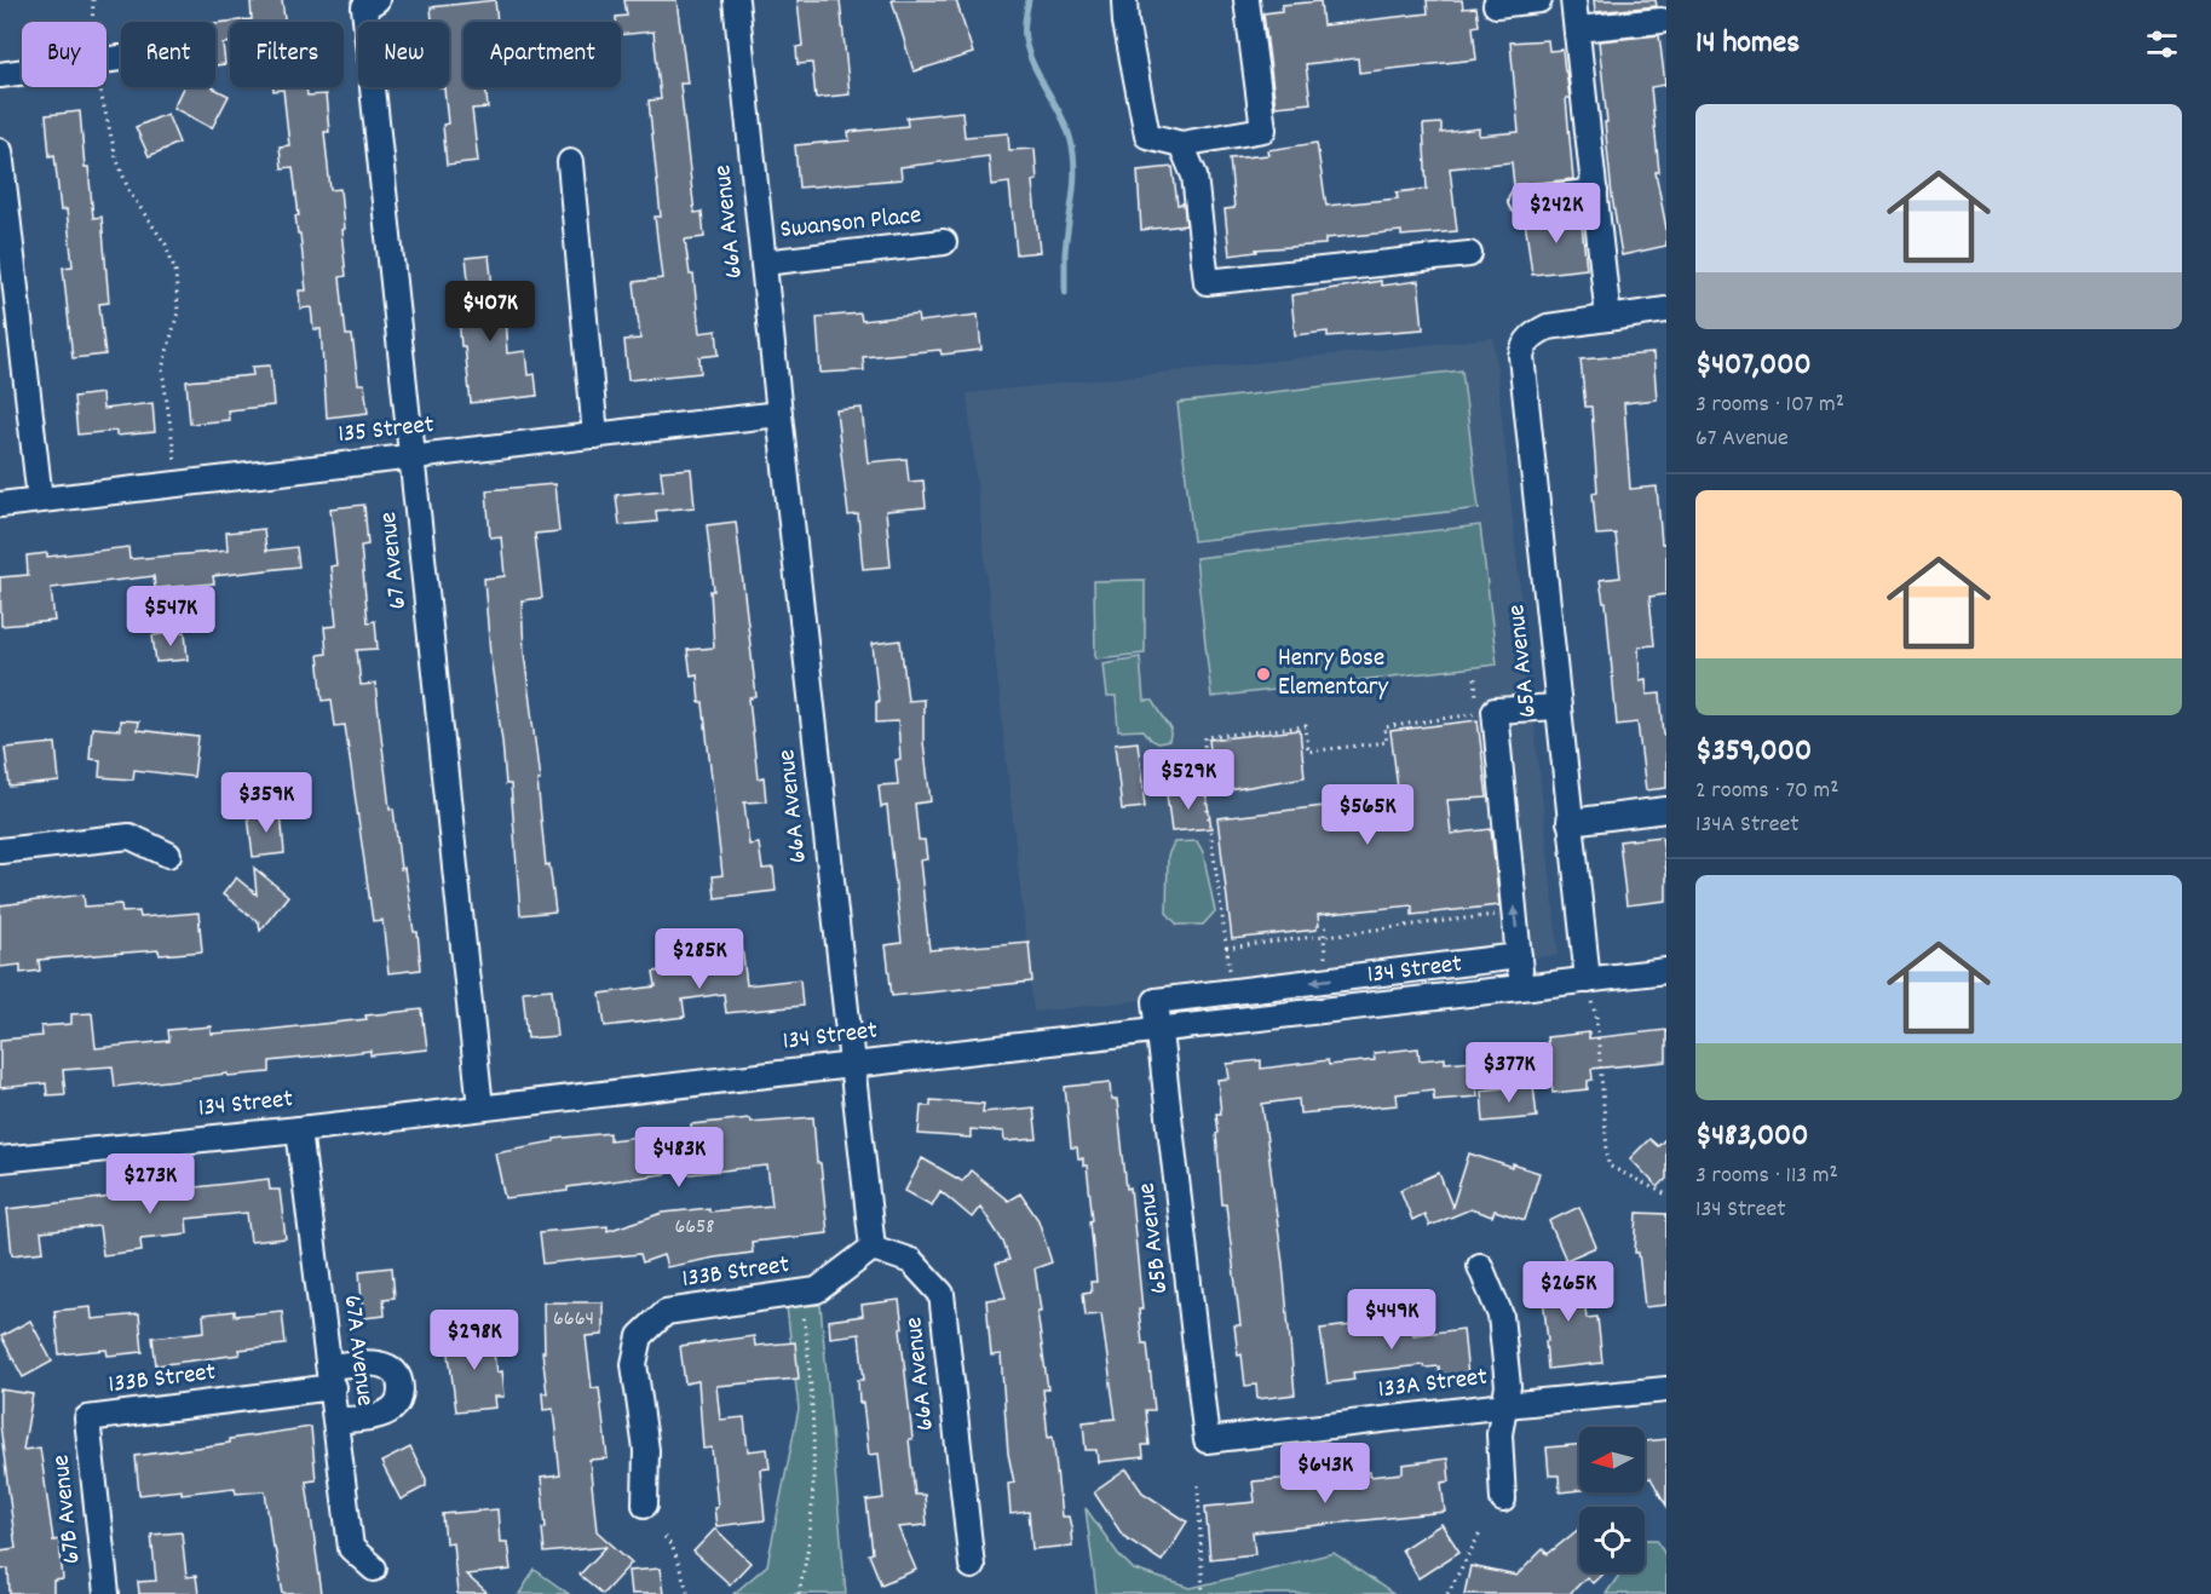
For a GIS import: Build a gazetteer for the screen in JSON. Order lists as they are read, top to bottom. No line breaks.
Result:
{"streets":{"street":["66A Avenue","Swanson Place","135 Street","67 Avenue","65A Avenue","134 Street","65B Avenue","133B Street","67A Avenue","133A Street","67B Avenue"]},"crossings":[["66A Avenue","Swanson Place"],["66A Avenue","135 Street"],["66A Avenue","134 Street"],["66A Avenue","133B Street"],["135 Street","67 Avenue"],["67 Avenue","134 Street"],["65A Avenue","134 Street"],["134 Street","65B Avenue"],["134 Street","67A Avenue"],["65B Avenue","133A Street"],["133B Street","67A Avenue"],["133B Street","67B Avenue"]],"one_way":["65B Avenue"],"places":["Henry Bose Elementary"],"house_numbers":["6658","6664"],"north":"left","page":{"heading":"14 homes","chip":["Buy","Rent","Filters","New","Apartment"],"list":[{"name":"$407,000","note":"3 rooms · 107 m² · 67 Avenue"},{"name":"$359,000","note":"2 rooms · 70 m² · 134A Street"},{"name":"$483,000","note":"3 rooms · 113 m² · 134 Street"}],"price":["$242K","$407K","$547K","$529K","$359K","$565K","$285K","$377K","$483K","$273K","$265K","$449K","$298K","$643K"]}}
